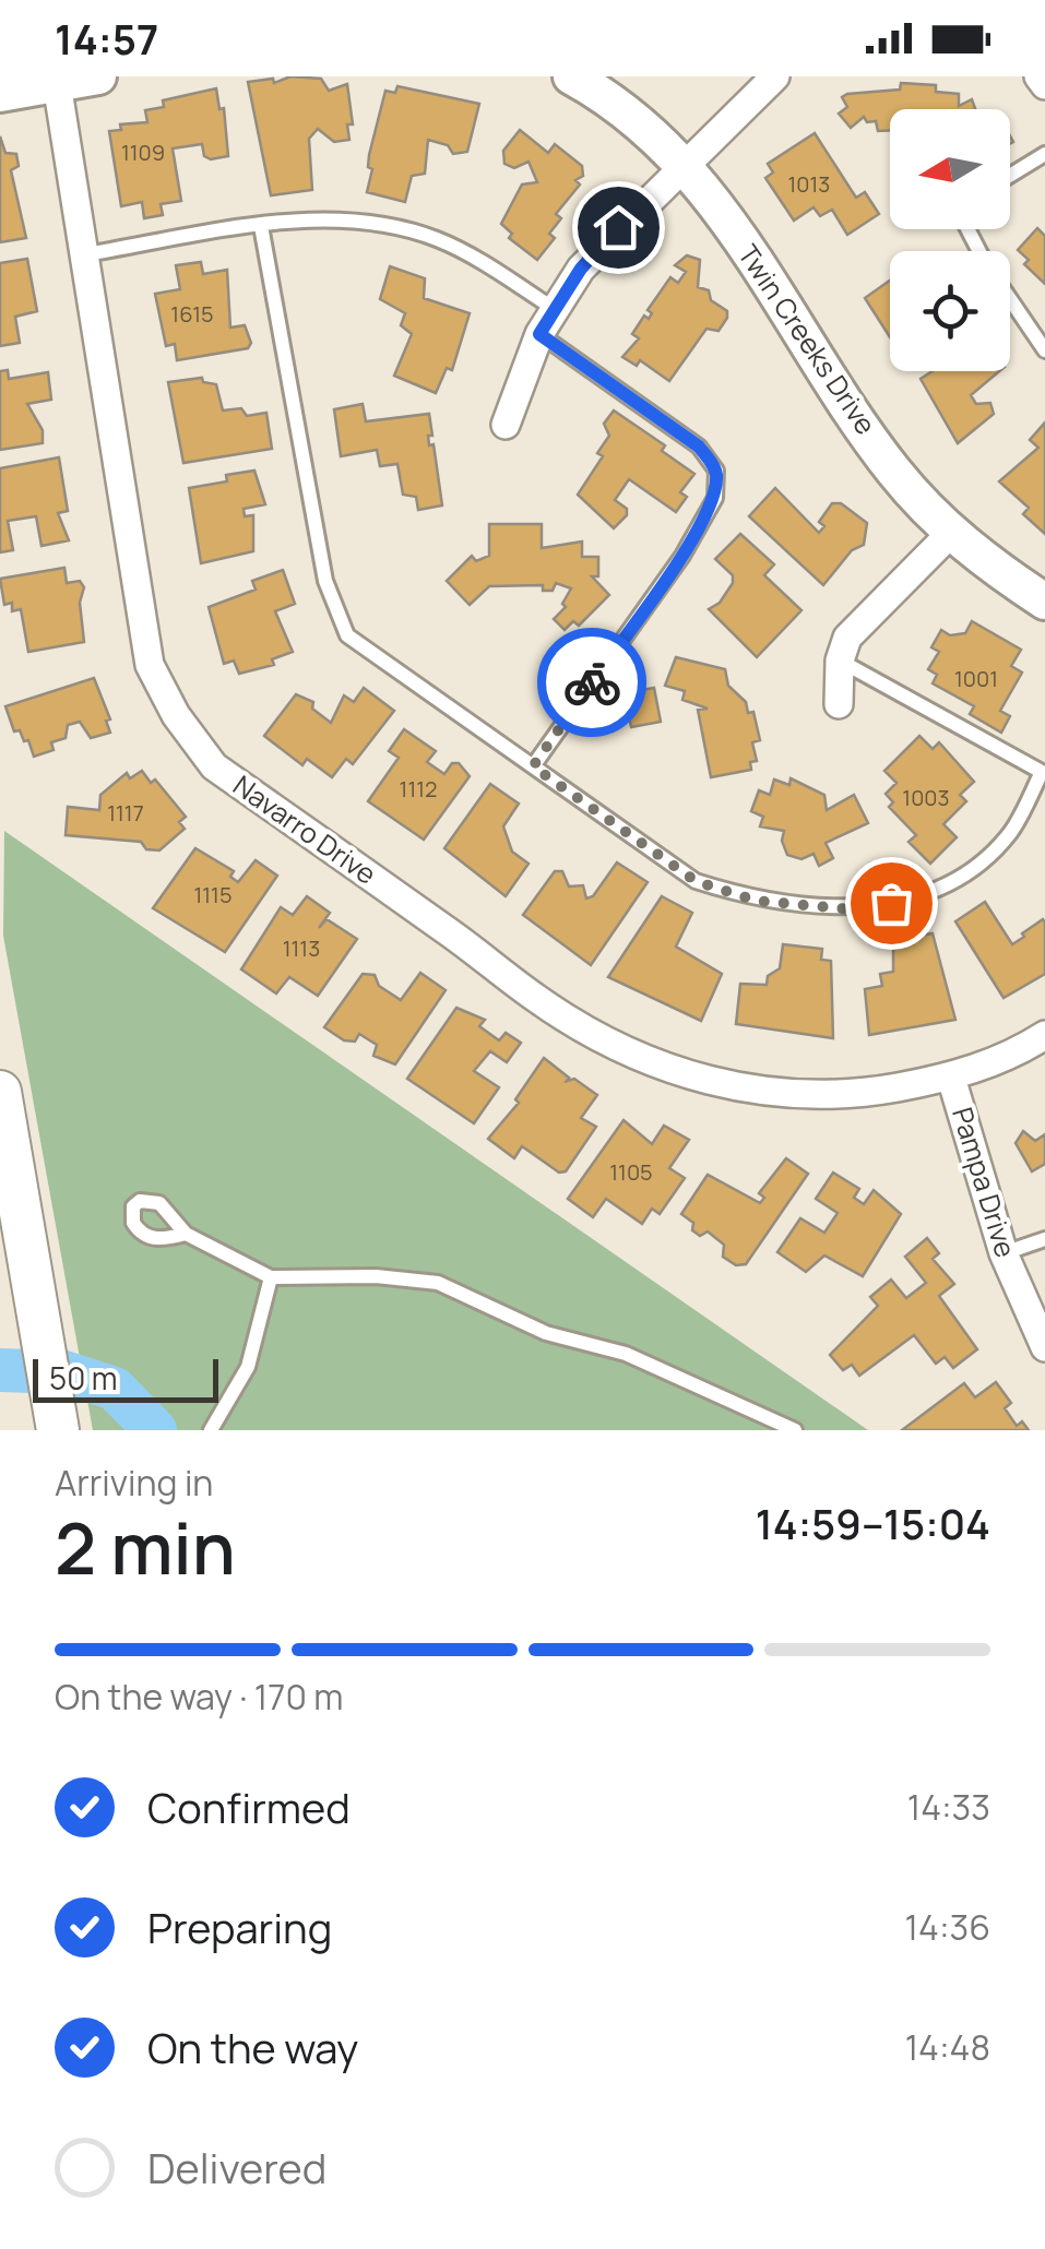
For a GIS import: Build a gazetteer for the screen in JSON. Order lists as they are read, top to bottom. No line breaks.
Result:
{"streets":{"street":["Twin Creeks Drive","Navarro Drive","Pampa Drive"]},"crossings":[["Navarro Drive","Pampa Drive"]],"house_numbers":["1109","1013","1615","1001","1112","1003","1117","1115","1113","1105"],"scale_bar":"50 m","north":"left","page":{"status":"14:57","scale":"50 m","heading":["2 min","Arriving in","14:59–15:04"],"bar":"On the way · 170 m","list":[["Confirmed","14:33"],["Preparing","14:36"],["On the way","14:48"],"Delivered"]}}
